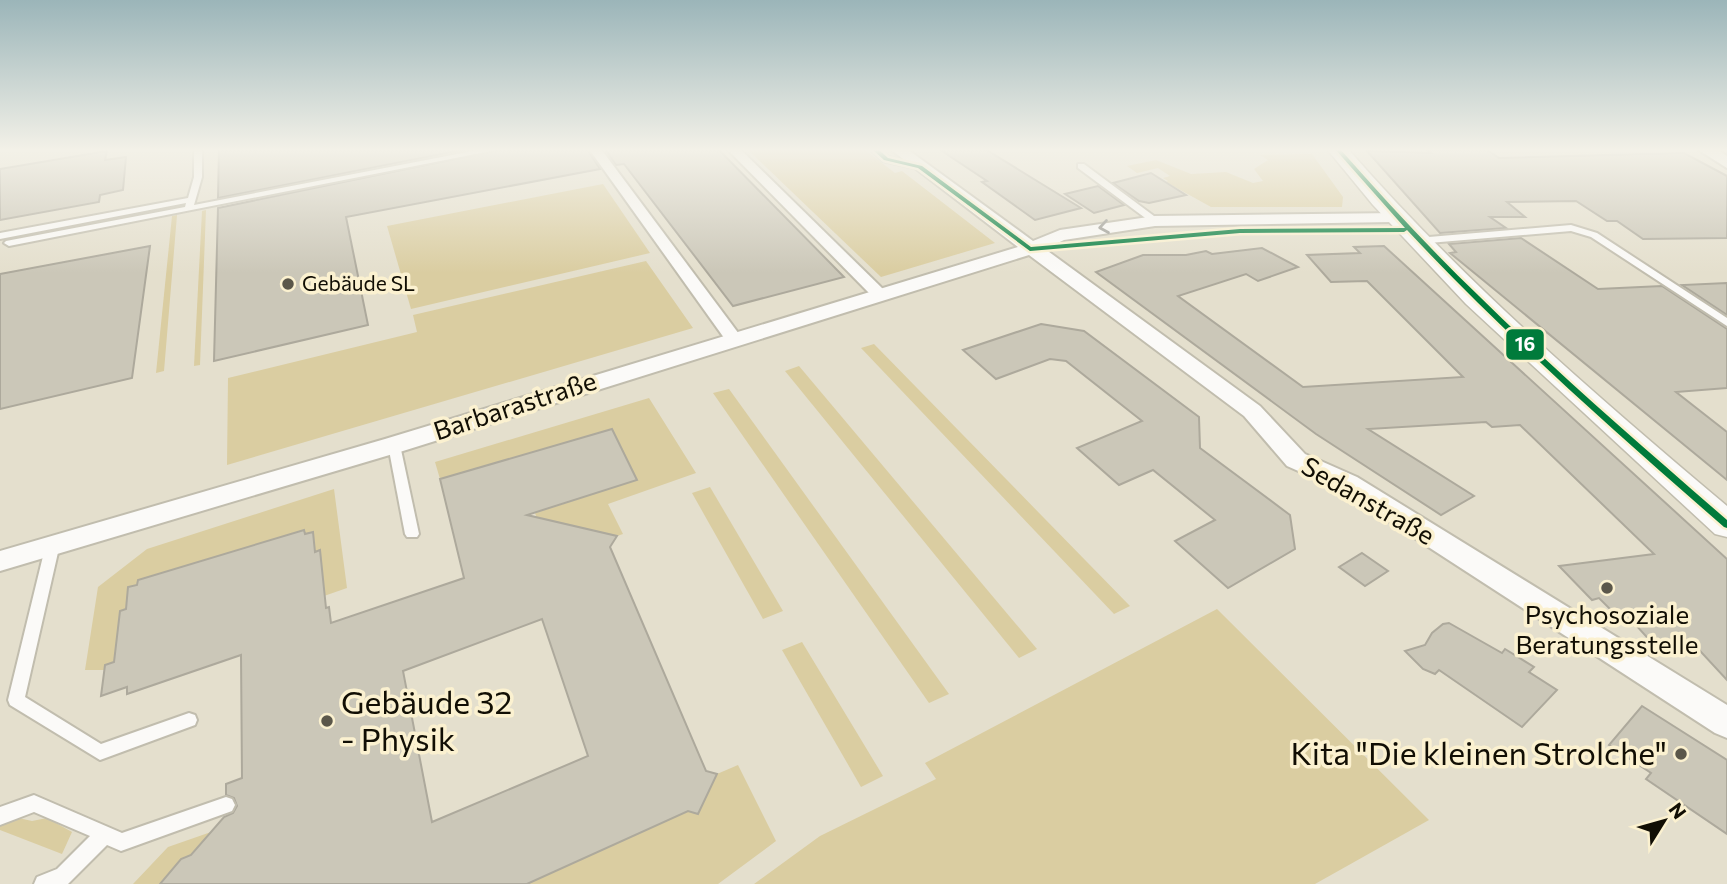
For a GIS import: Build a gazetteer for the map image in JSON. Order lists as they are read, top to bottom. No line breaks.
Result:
{"streets":{"street":["Barbarastraße","Sedanstraße"]},"crossings":[["Barbarastraße","Sedanstraße"]],"places":["Gebäude SL","Psychosoziale Beratungsstelle","Gebäude 32 - Physik","Kita \"Die kleinen Strolche\""],"lines":["transit line 16"],"north":"top right"}
